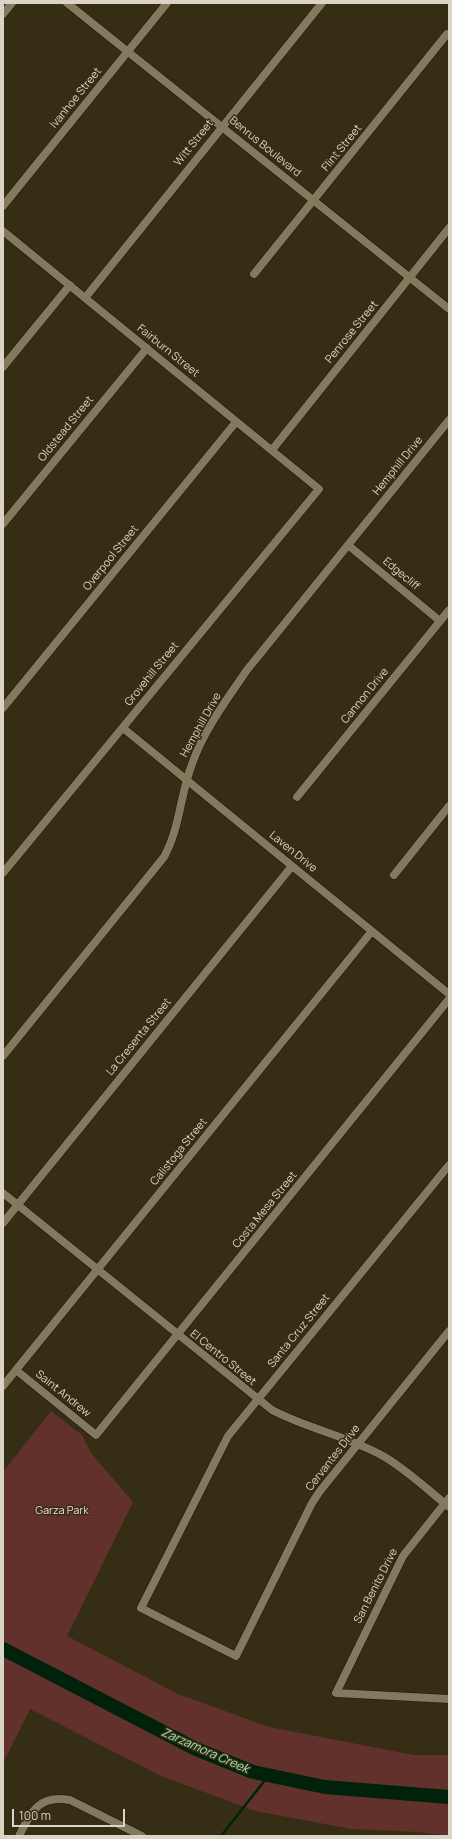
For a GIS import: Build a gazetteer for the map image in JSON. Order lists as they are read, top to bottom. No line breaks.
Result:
{"streets":{"street":["Ivanhoe Street","Witt Street","Benrus Boulevard","Flint Street","Penrose Street","Fairburn Street","Oldstead Street","Hemphill Drive","Overpool Street","Edgecliff","Grovehill Street","Cannon Drive","Laven Drive","La Cresenta Street","Calistoga Street","Costa Mesa Street","Santa Cruz Street","El Centro Street","Saint Andrew","Cervantes Drive","San Benito Drive"]},"crossings":[["Ivanhoe Street","Benrus Boulevard"],["Witt Street","Benrus Boulevard"],["Witt Street","Fairburn Street"],["Benrus Boulevard","Flint Street"],["Benrus Boulevard","Penrose Street"],["Penrose Street","Fairburn Street"],["Fairburn Street","Oldstead Street"],["Fairburn Street","Overpool Street"],["Fairburn Street","Grovehill Street"],["Hemphill Drive","Edgecliff"],["Hemphill Drive","Laven Drive"],["Edgecliff","Cannon Drive"],["Grovehill Street","Laven Drive"],["Laven Drive","La Cresenta Street"],["Laven Drive","Calistoga Street"],["La Cresenta Street","El Centro Street"],["Calistoga Street","El Centro Street"],["Calistoga Street","Saint Andrew"],["Costa Mesa Street","El Centro Street"],["Costa Mesa Street","Saint Andrew"],["Santa Cruz Street","El Centro Street"],["Santa Cruz Street","Cervantes Drive"],["El Centro Street","Cervantes Drive"],["El Centro Street","San Benito Drive"]],"water":["Zarzamora Creek"],"parks":["Garza Park"],"scale_bar":"100 m"}
